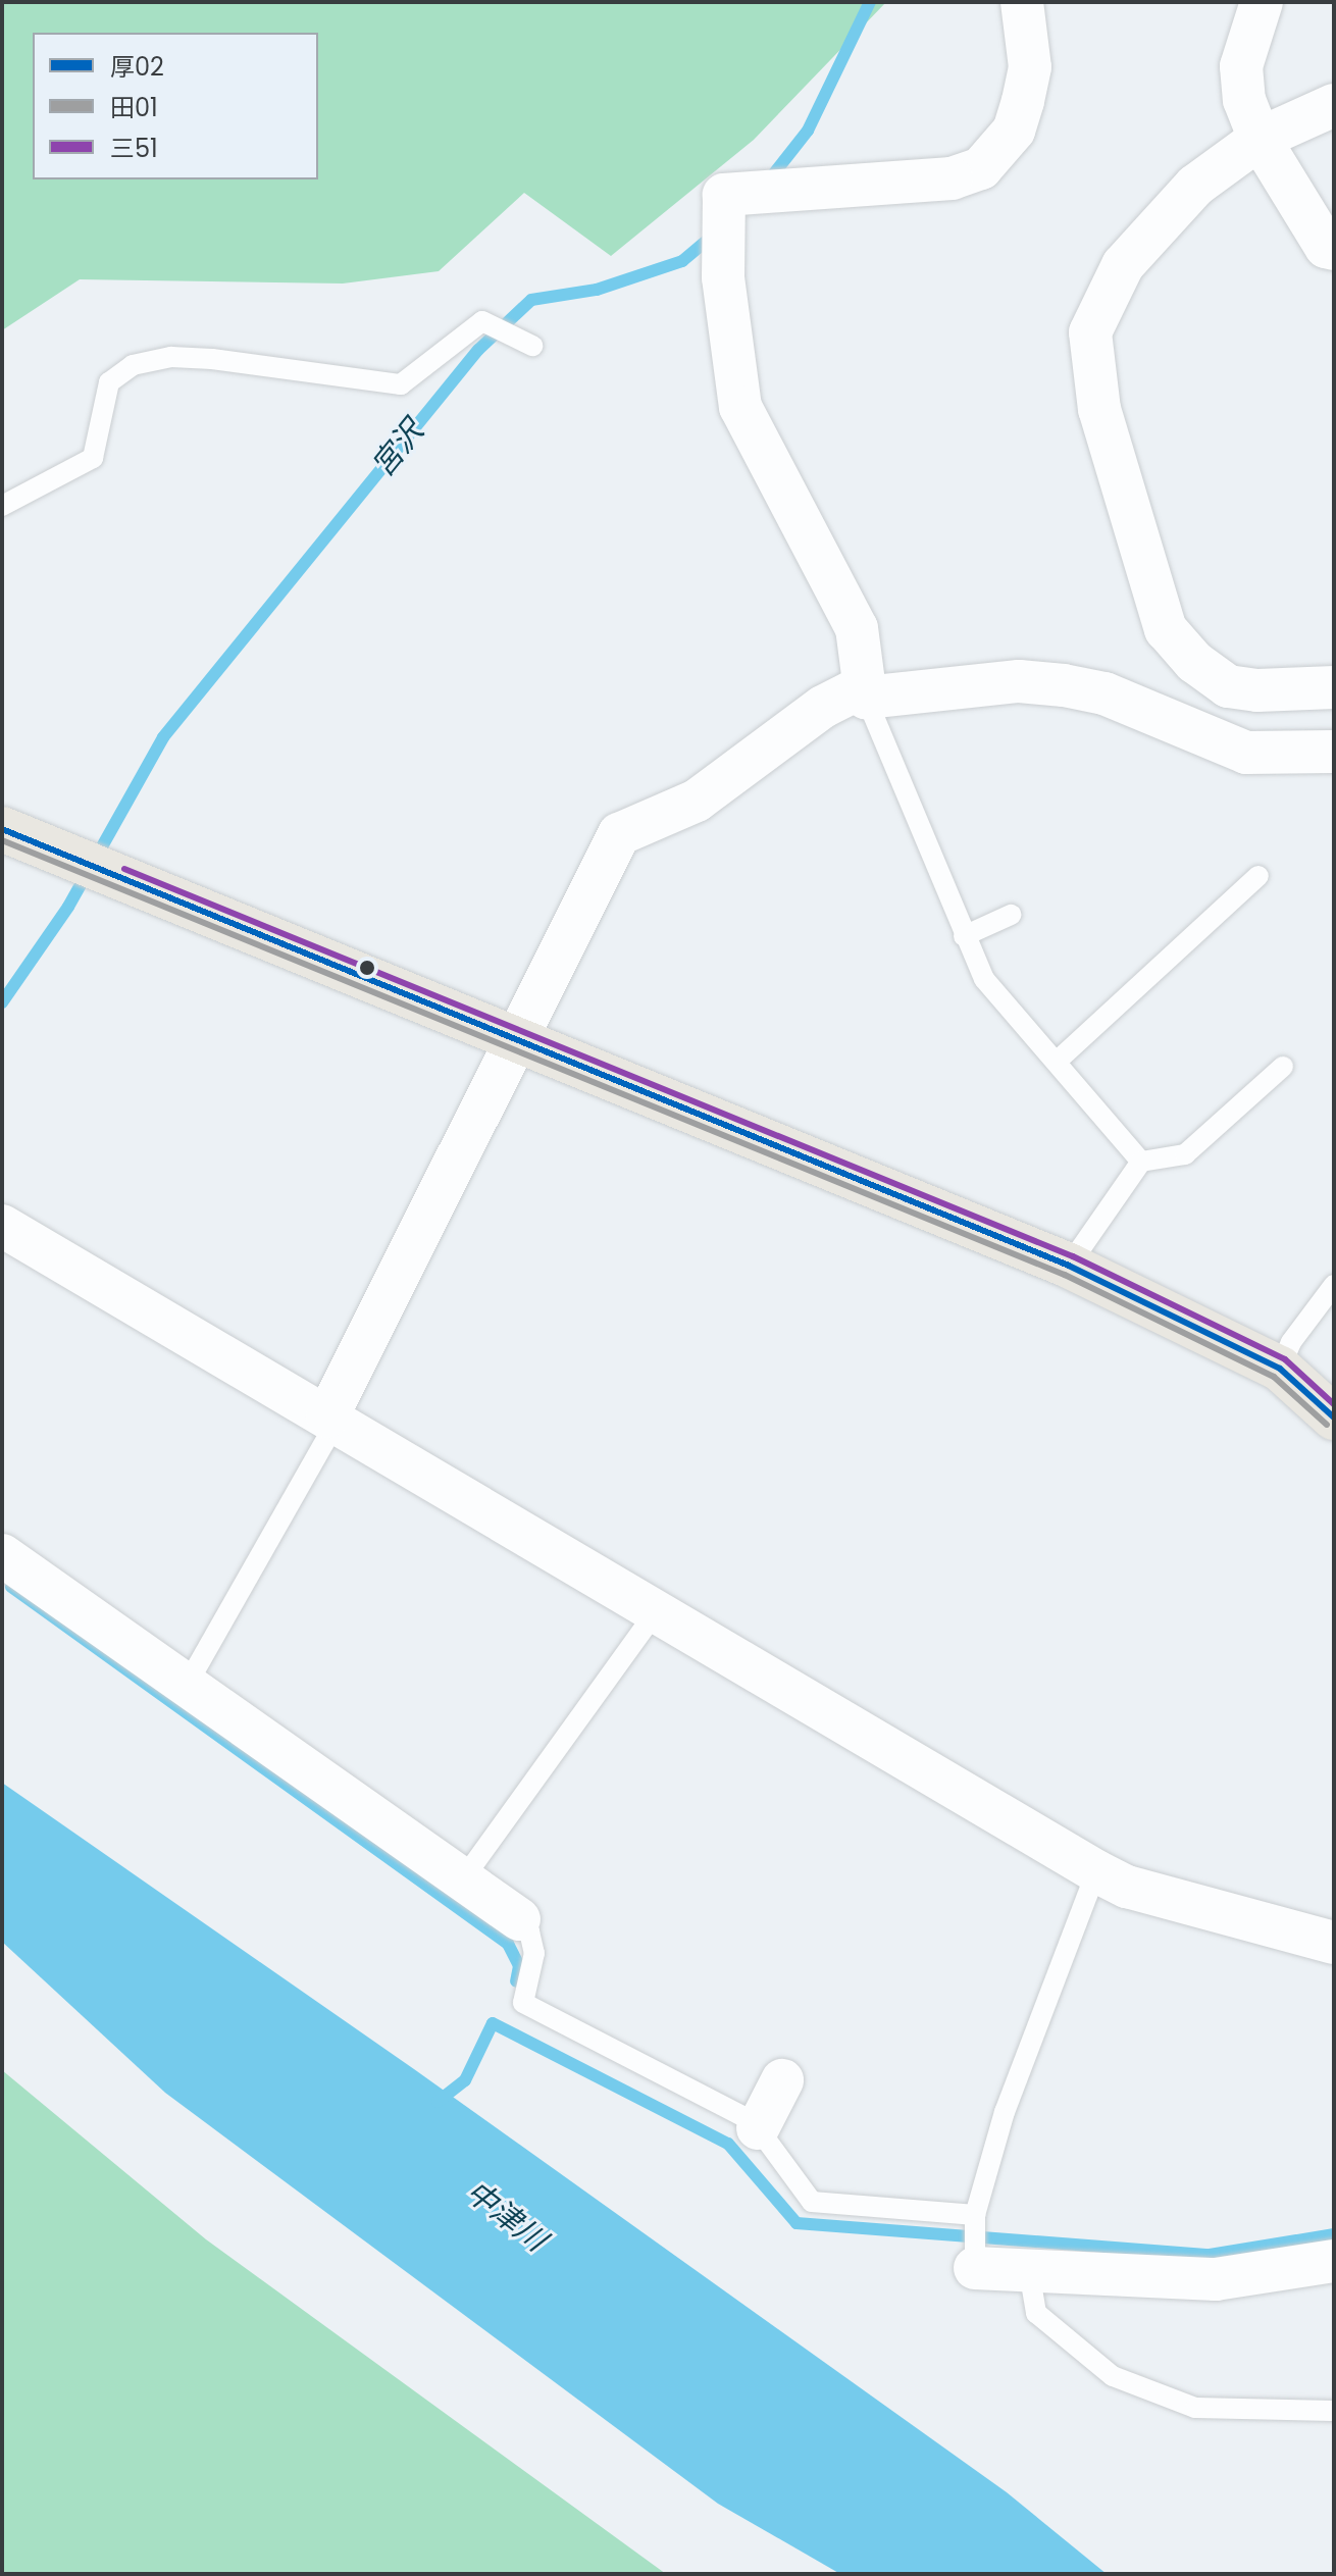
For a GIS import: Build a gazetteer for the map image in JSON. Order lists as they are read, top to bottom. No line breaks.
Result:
{"water":["宮沢","中津川"],"lines":["transit line 厚02","transit line 田01","transit line 三51"],"legend":["厚02","田01","三51"]}
